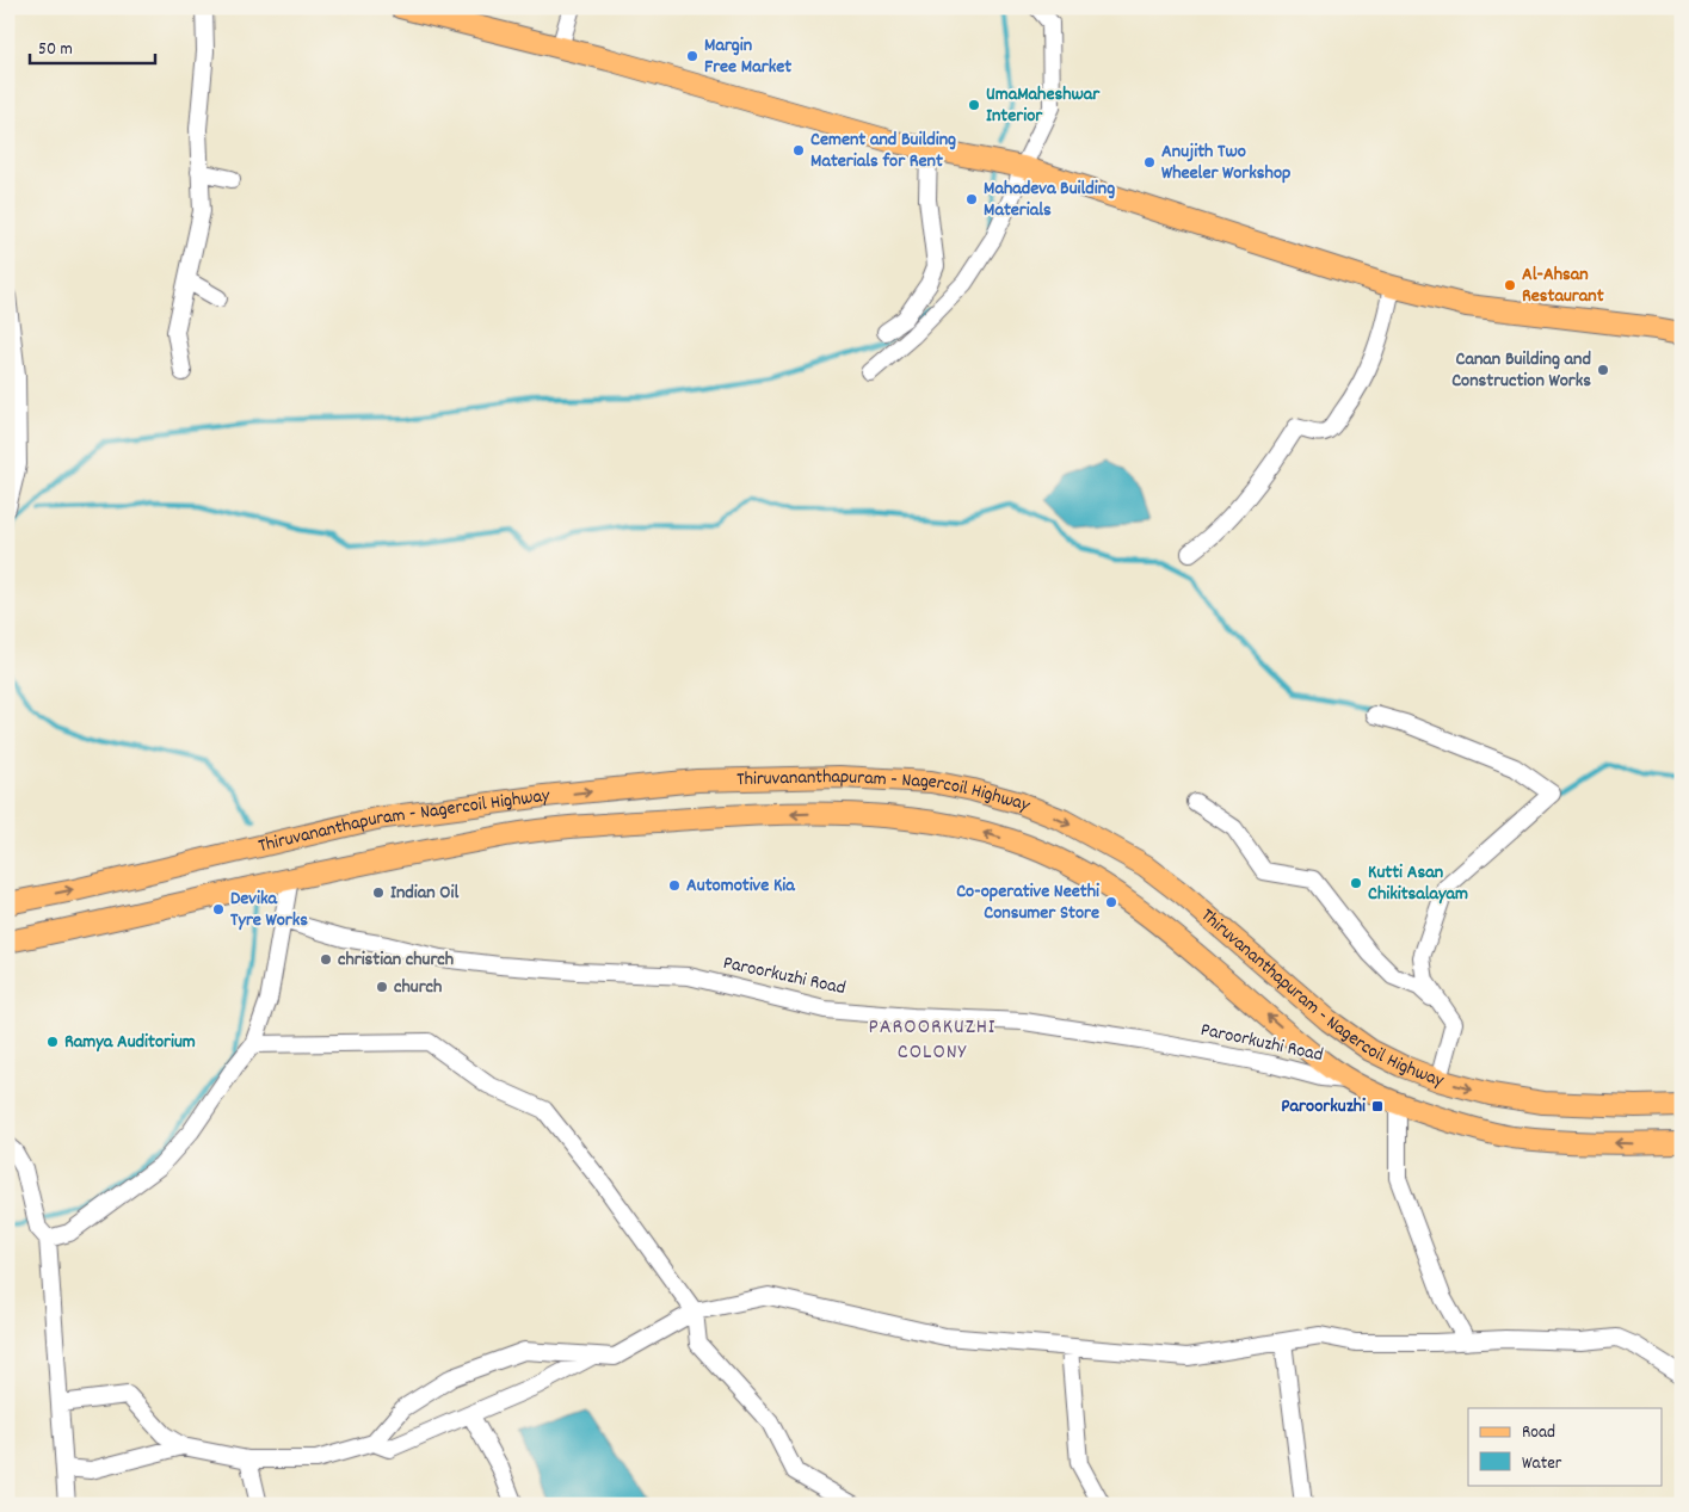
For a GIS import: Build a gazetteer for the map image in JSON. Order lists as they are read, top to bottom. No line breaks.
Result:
{"streets":{"main road":["Thiruvananthapuram - Nagercoil Highway"],"street":["Paroorkuzhi Road"]},"crossings":[["Thiruvananthapuram - Nagercoil Highway","Paroorkuzhi Road"]],"districts":["PAROORKUZHI COLONY"],"places":{"other":["Margin Free Market","UmaMaheshwar Interior","Cement and Building Materials for Rent","Anujith Two Wheeler Workshop","Mahadeva Building Materials","Al-Ahsan Restaurant","Canan Building and Construction Works","Kutti Asan Chikitsalayam","Automotive Kia","Indian Oil","Co-operative Neethi Consumer Store","Devika Tyre Works","christian church","church","Ramya Auditorium"],"transit":["Paroorkuzhi"]},"legend":["Road","Water"],"scale_bar":"50 m"}
